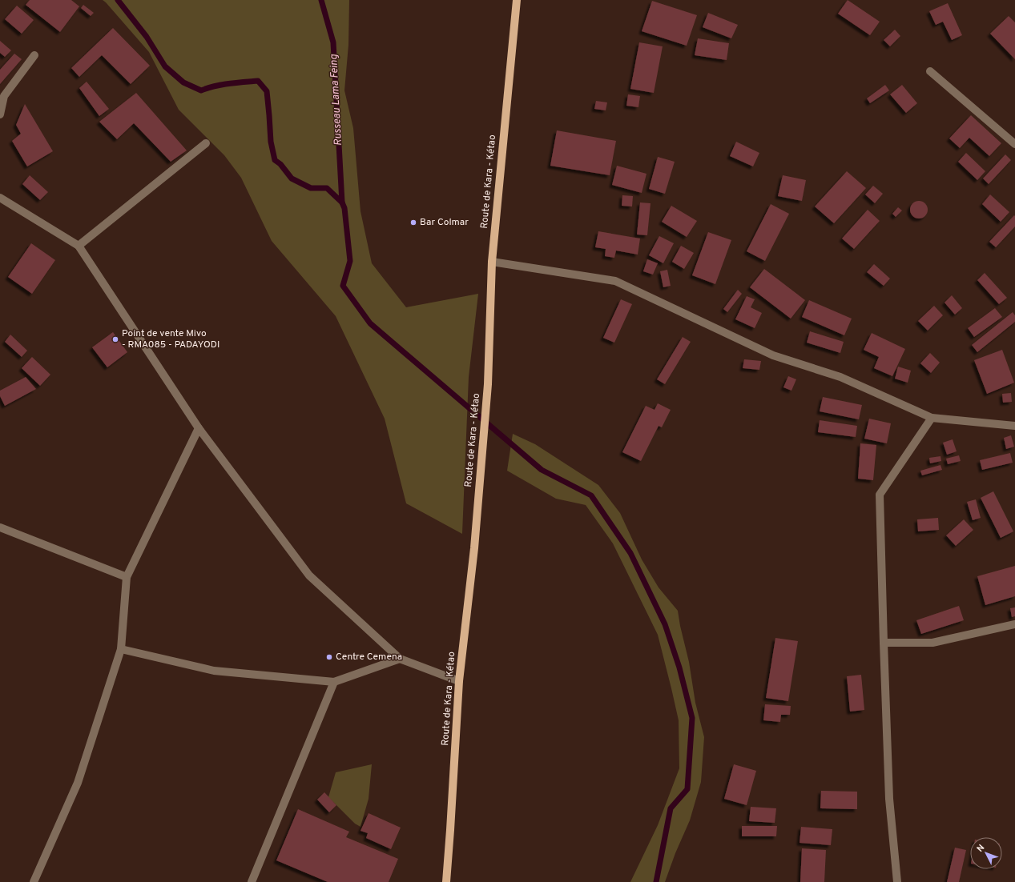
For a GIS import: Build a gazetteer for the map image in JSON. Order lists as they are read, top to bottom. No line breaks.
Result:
{"streets":{"main road":["Route de Kara - Kétao"]},"water":["Russeau Lama Feing"],"places":["Bar Colmar","Point de vente Mivo - RMA085 - PADAYODI","Centre Cemena"],"north":"top left"}
